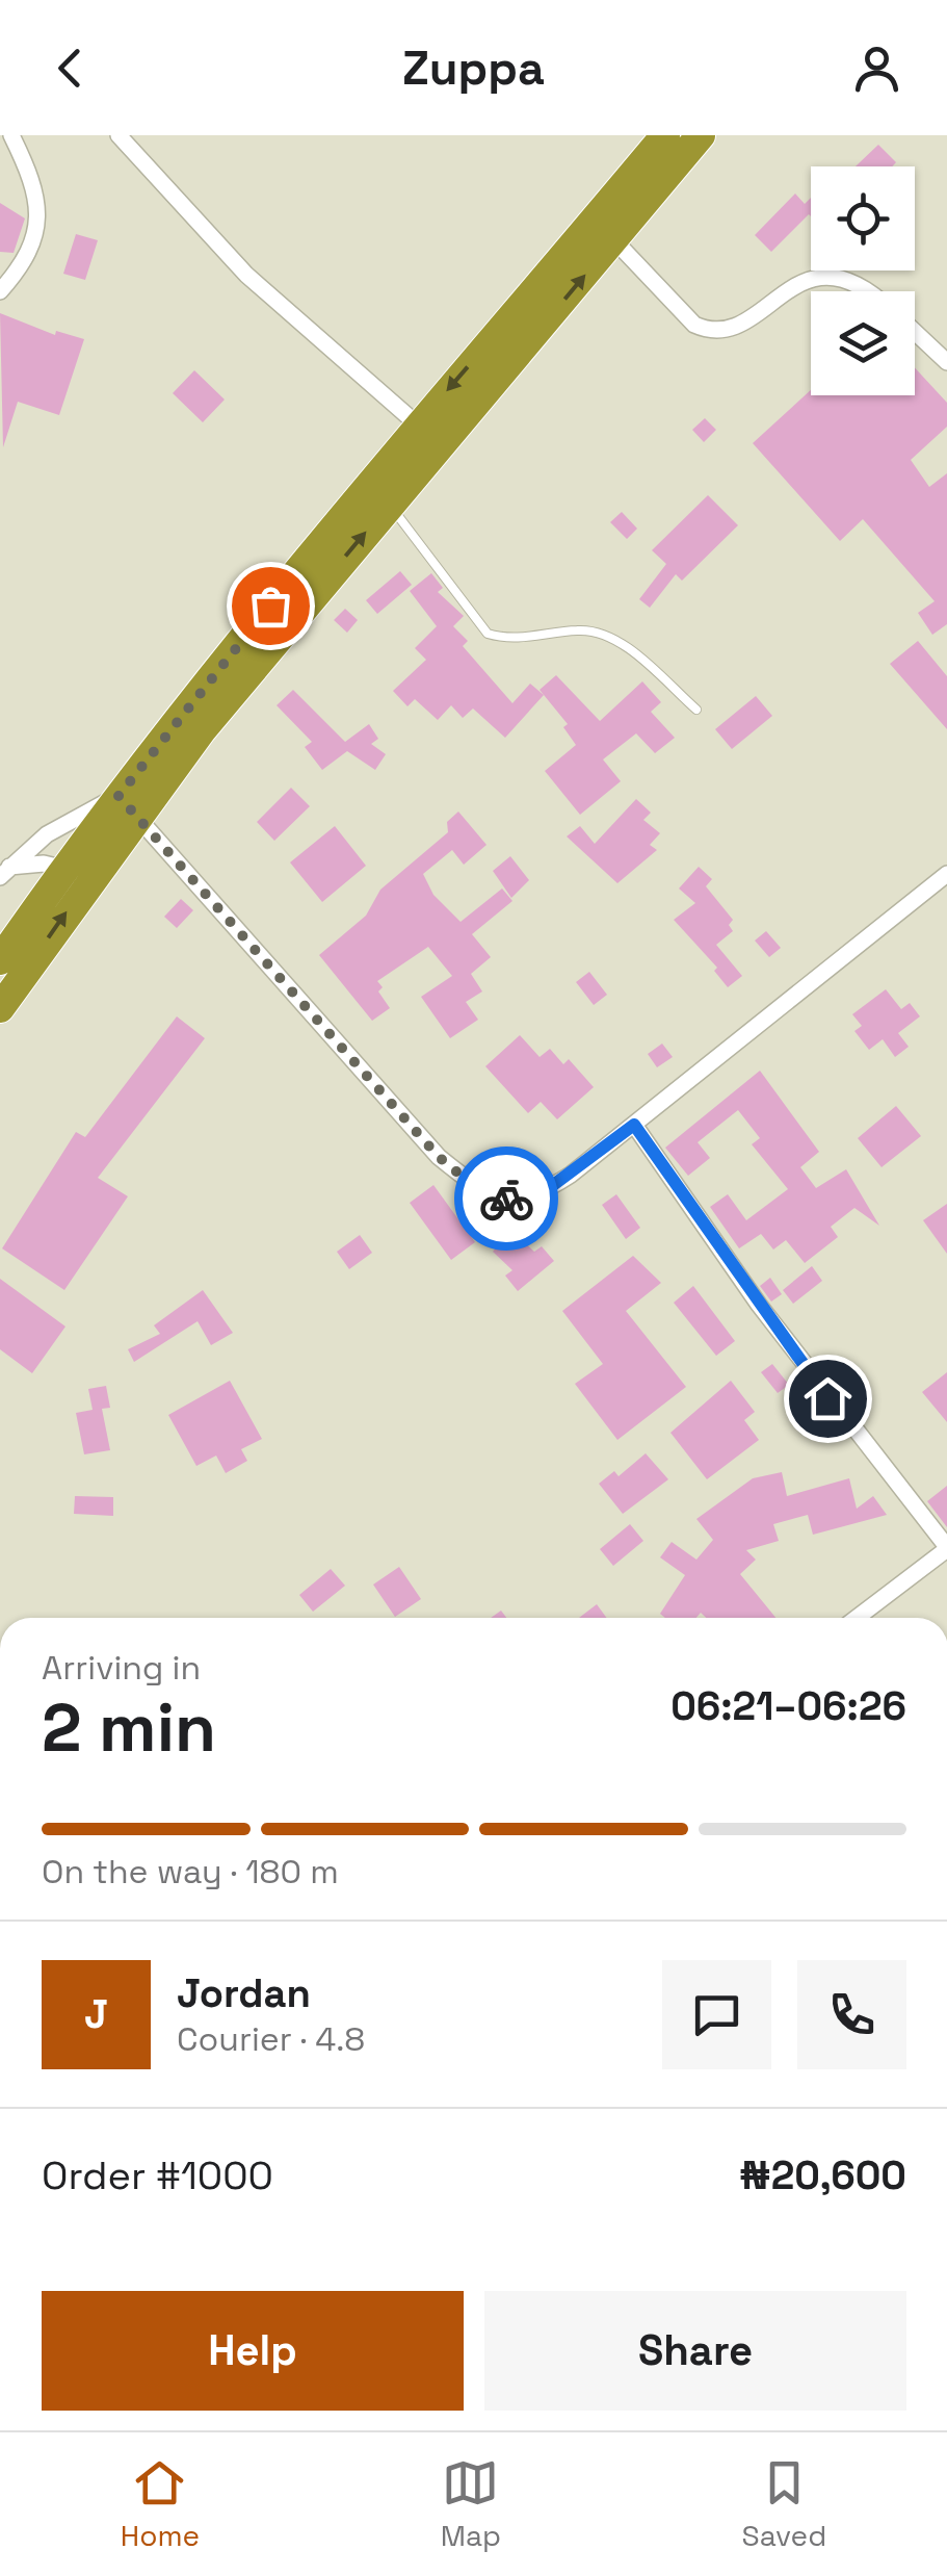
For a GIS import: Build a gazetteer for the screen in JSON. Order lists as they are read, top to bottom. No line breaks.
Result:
{"page":{"header":"Zuppa","heading":["2 min","Arriving in","06:21–06:26"],"panel":["Jordan","Courier · 4.8","Order #1000","₦20,600"],"bar":"On the way · 180 m","round":"J","buttons":["Help","Share"],"tabs":["Home","Map","Saved"]}}
